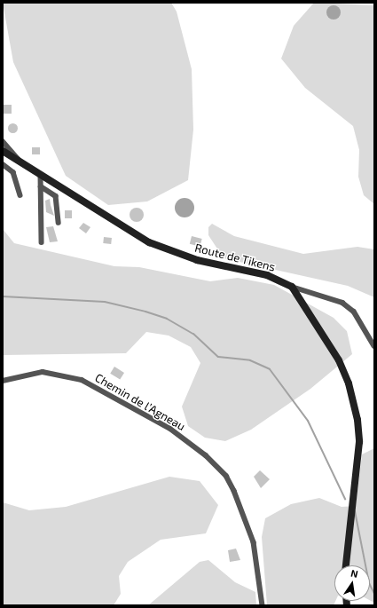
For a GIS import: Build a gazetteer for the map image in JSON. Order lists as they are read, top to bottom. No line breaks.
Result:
{"streets":{"street":["Route de Tikens","Chemin de l’Agneau"]},"north":"top"}
